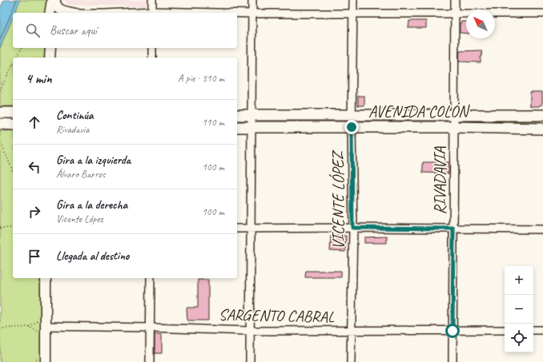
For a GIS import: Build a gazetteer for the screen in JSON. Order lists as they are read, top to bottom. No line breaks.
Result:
{"streets":{"main road":["AVENIDA COLÓN"],"street":["RIVADAVIA","VICENTE LÓPEZ","SARGENTO CABRAL"]},"crossings":[["AVENIDA COLÓN","RIVADAVIA"],["AVENIDA COLÓN","VICENTE LÓPEZ"],["RIVADAVIA","SARGENTO CABRAL"],["VICENTE LÓPEZ","SARGENTO CABRAL"]],"north":"top left","page":{"search":"Buscar aquí","heading":["4 min","A pie · 310 m"],"list":[["Continúa","Rivadavia","110 m"],["Gira a la izquierda","Álvaro Barros","100 m"],["Gira a la derecha","Vicente López","100 m"],"Llegada al destino"],"map_buttons":["+","−"]}}
